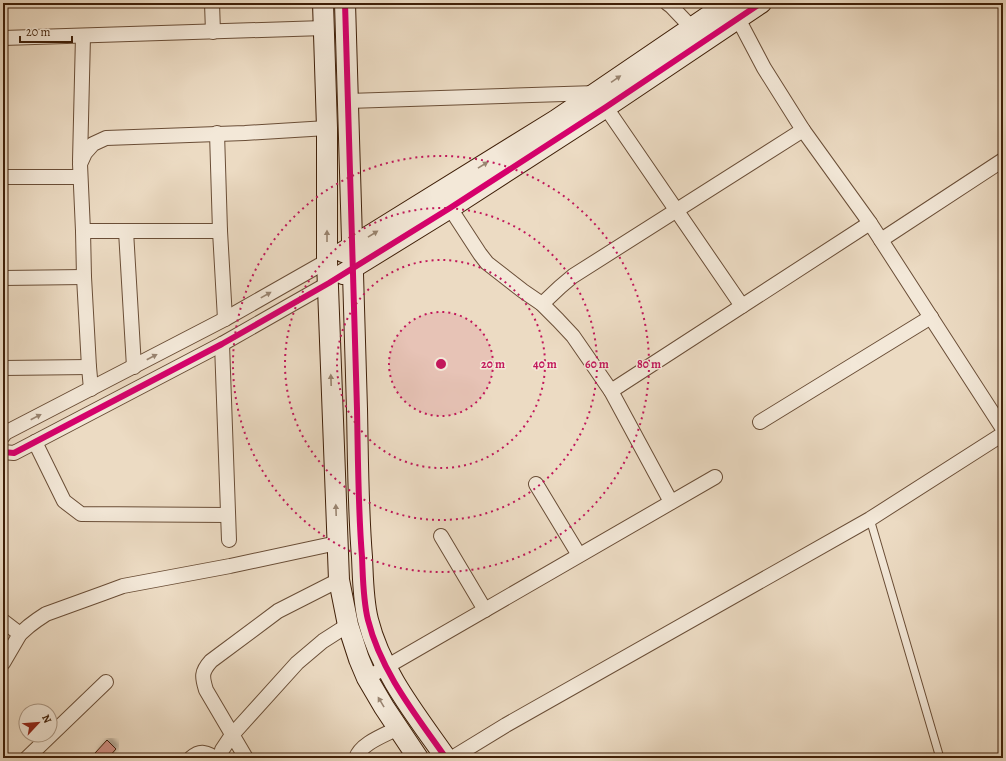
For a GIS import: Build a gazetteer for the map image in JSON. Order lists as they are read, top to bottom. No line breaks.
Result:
{"scale_bar":"20 m","north":"top right","rings":["20 m","40 m","60 m","80 m"]}
